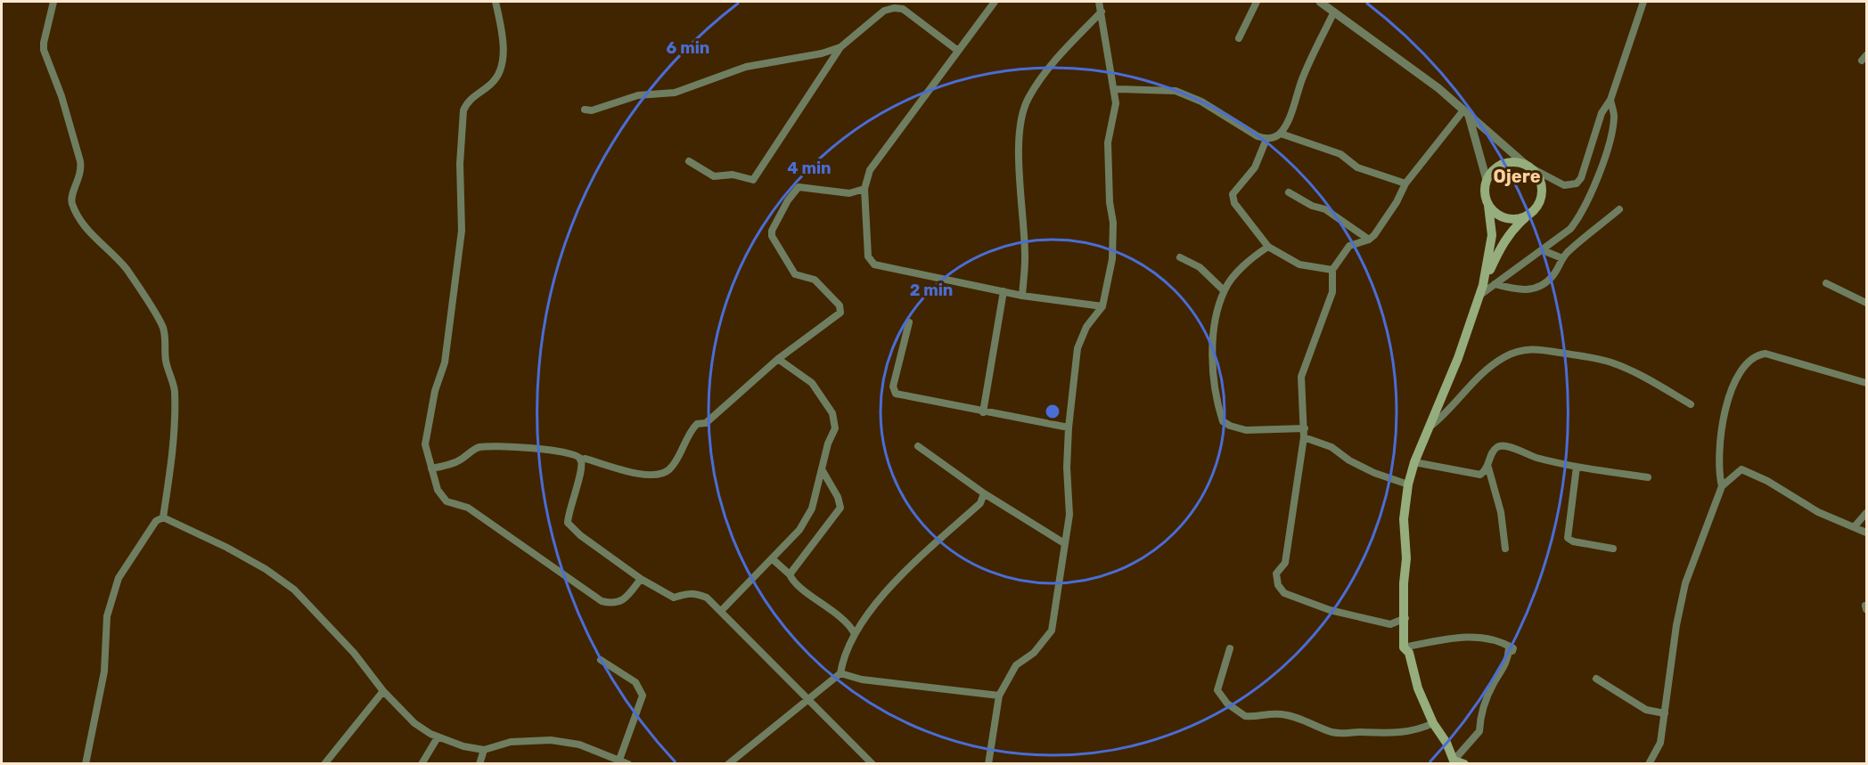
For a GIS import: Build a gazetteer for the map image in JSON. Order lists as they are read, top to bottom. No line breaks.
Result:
{"districts":["Ojere"],"rings":["6 min","4 min","2 min"]}
